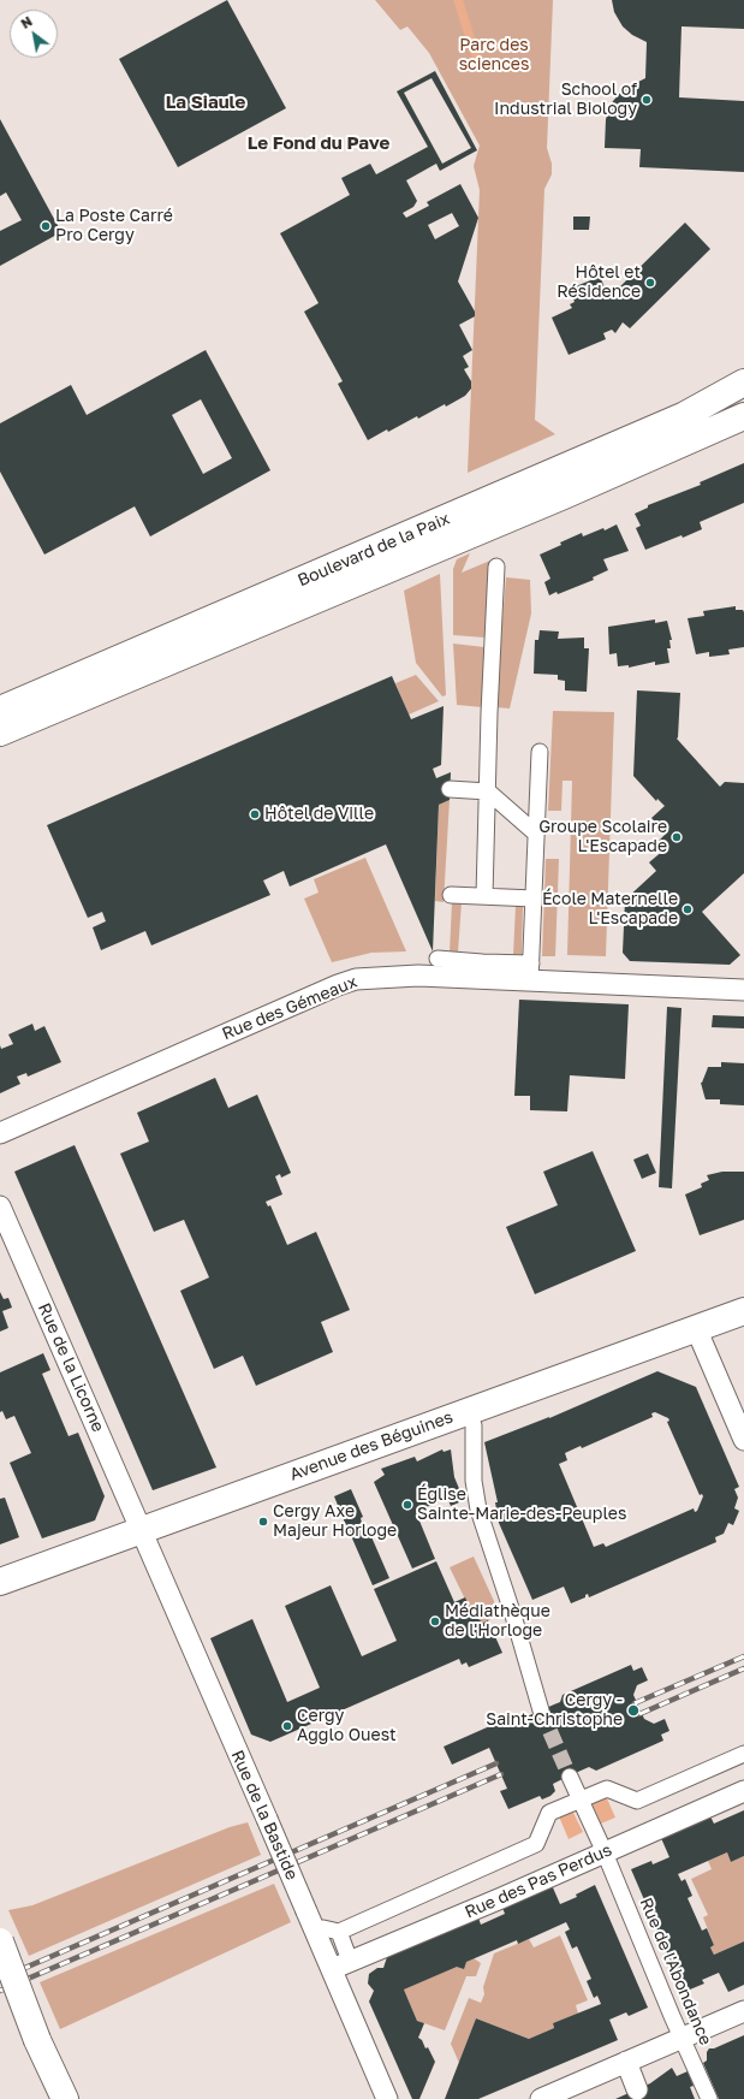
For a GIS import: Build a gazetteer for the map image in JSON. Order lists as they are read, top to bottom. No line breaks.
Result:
{"streets":{"main road":["Boulevard de la Paix","Avenue des Béguines"],"street":["Rue des Gémeaux","Rue de la Licorne","Rue de la Bastide","Rue des Pas Perdus","Rue de l'Abondance"]},"crossings":[["Rue de la Licorne","Avenue des Béguines"],["Rue de la Licorne","Rue de la Bastide"],["Avenue des Béguines","Rue de la Bastide"],["Rue de la Bastide","Rue des Pas Perdus"],["Rue des Pas Perdus","Rue de l'Abondance"]],"districts":["La Siaule","Le Fond du Pave"],"parks":["Parc des sciences"],"places":["School of Industrial Biology","La Poste Carré Pro Cergy","Hôtel et Résidence","Hôtel de Ville","Groupe Scolaire L'Escapade","École Maternelle L'Escapade","Église Sainte-Marie-des-Peuples","Cergy Axe Majeur Horloge","Médiathèque de l'Horloge","Cergy - Saint-Christophe","Cergy Agglo Ouest"],"north":"top left"}
